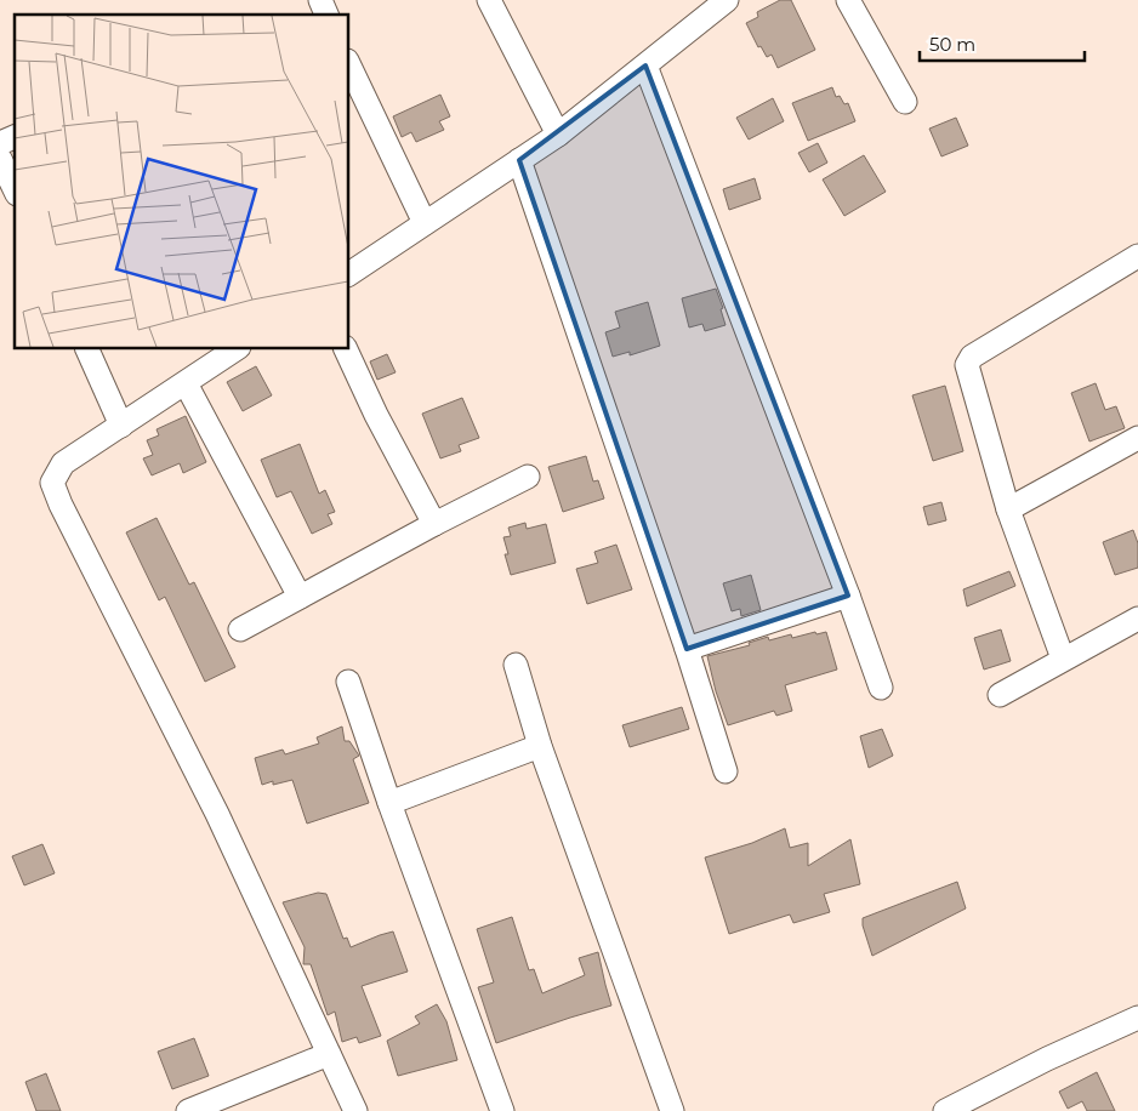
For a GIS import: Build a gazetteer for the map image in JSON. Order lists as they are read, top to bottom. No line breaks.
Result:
{"scale_bar":"50 m"}
